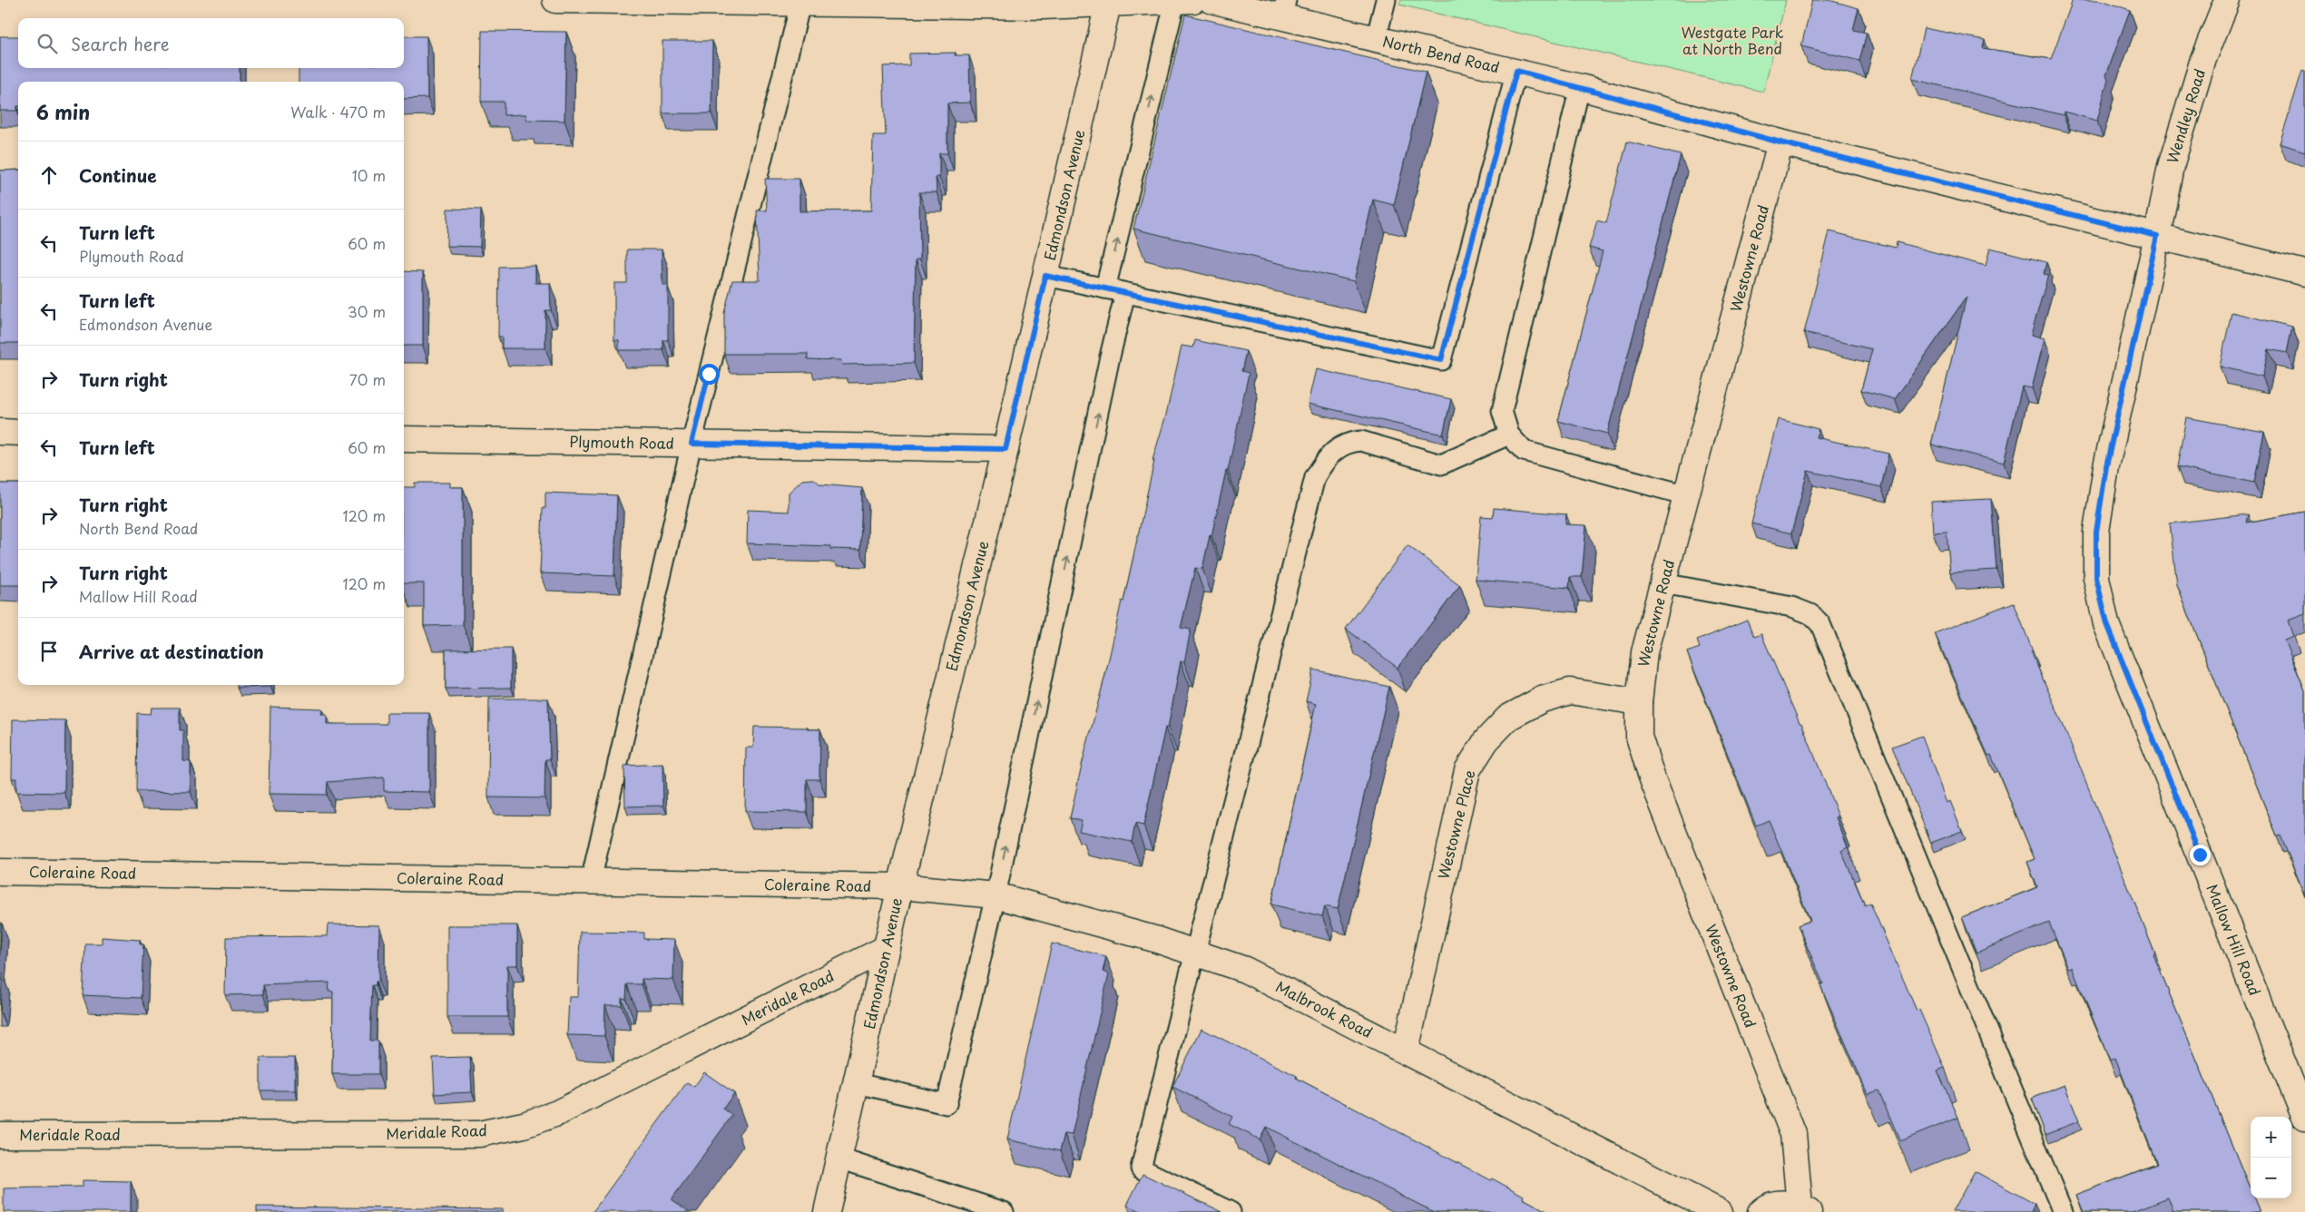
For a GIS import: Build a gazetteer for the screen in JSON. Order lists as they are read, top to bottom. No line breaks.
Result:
{"streets":{"street":["North Bend Road","Wendley Road","Edmondson Avenue","Westowne Road","Plymouth Road","Westowne Place","Coleraine Road","Mallow Hill Road","Meridale Road","Malbrook Road"]},"crossings":[["North Bend Road","Wendley Road"],["North Bend Road","Westowne Road"],["North Bend Road","Mallow Hill Road"],["Wendley Road","Mallow Hill Road"],["Edmondson Avenue","Plymouth Road"],["Edmondson Avenue","Coleraine Road"],["Edmondson Avenue","Meridale Road"],["Edmondson Avenue","Malbrook Road"],["Westowne Road","Westowne Place"],["Westowne Place","Malbrook Road"],["Coleraine Road","Malbrook Road"]],"parks":["Westgate Park at North Bend"],"page":{"search":"Search here","heading":["6 min","Walk · 470 m"],"list":[["Continue","10 m"],["Turn left","Plymouth Road","60 m"],["Turn left","Edmondson Avenue","30 m"],["Turn right","70 m"],["Turn left","60 m"],["Turn right","North Bend Road","120 m"],["Turn right","Mallow Hill Road","120 m"],"Arrive at destination"],"map_buttons":["+","−"]}}
